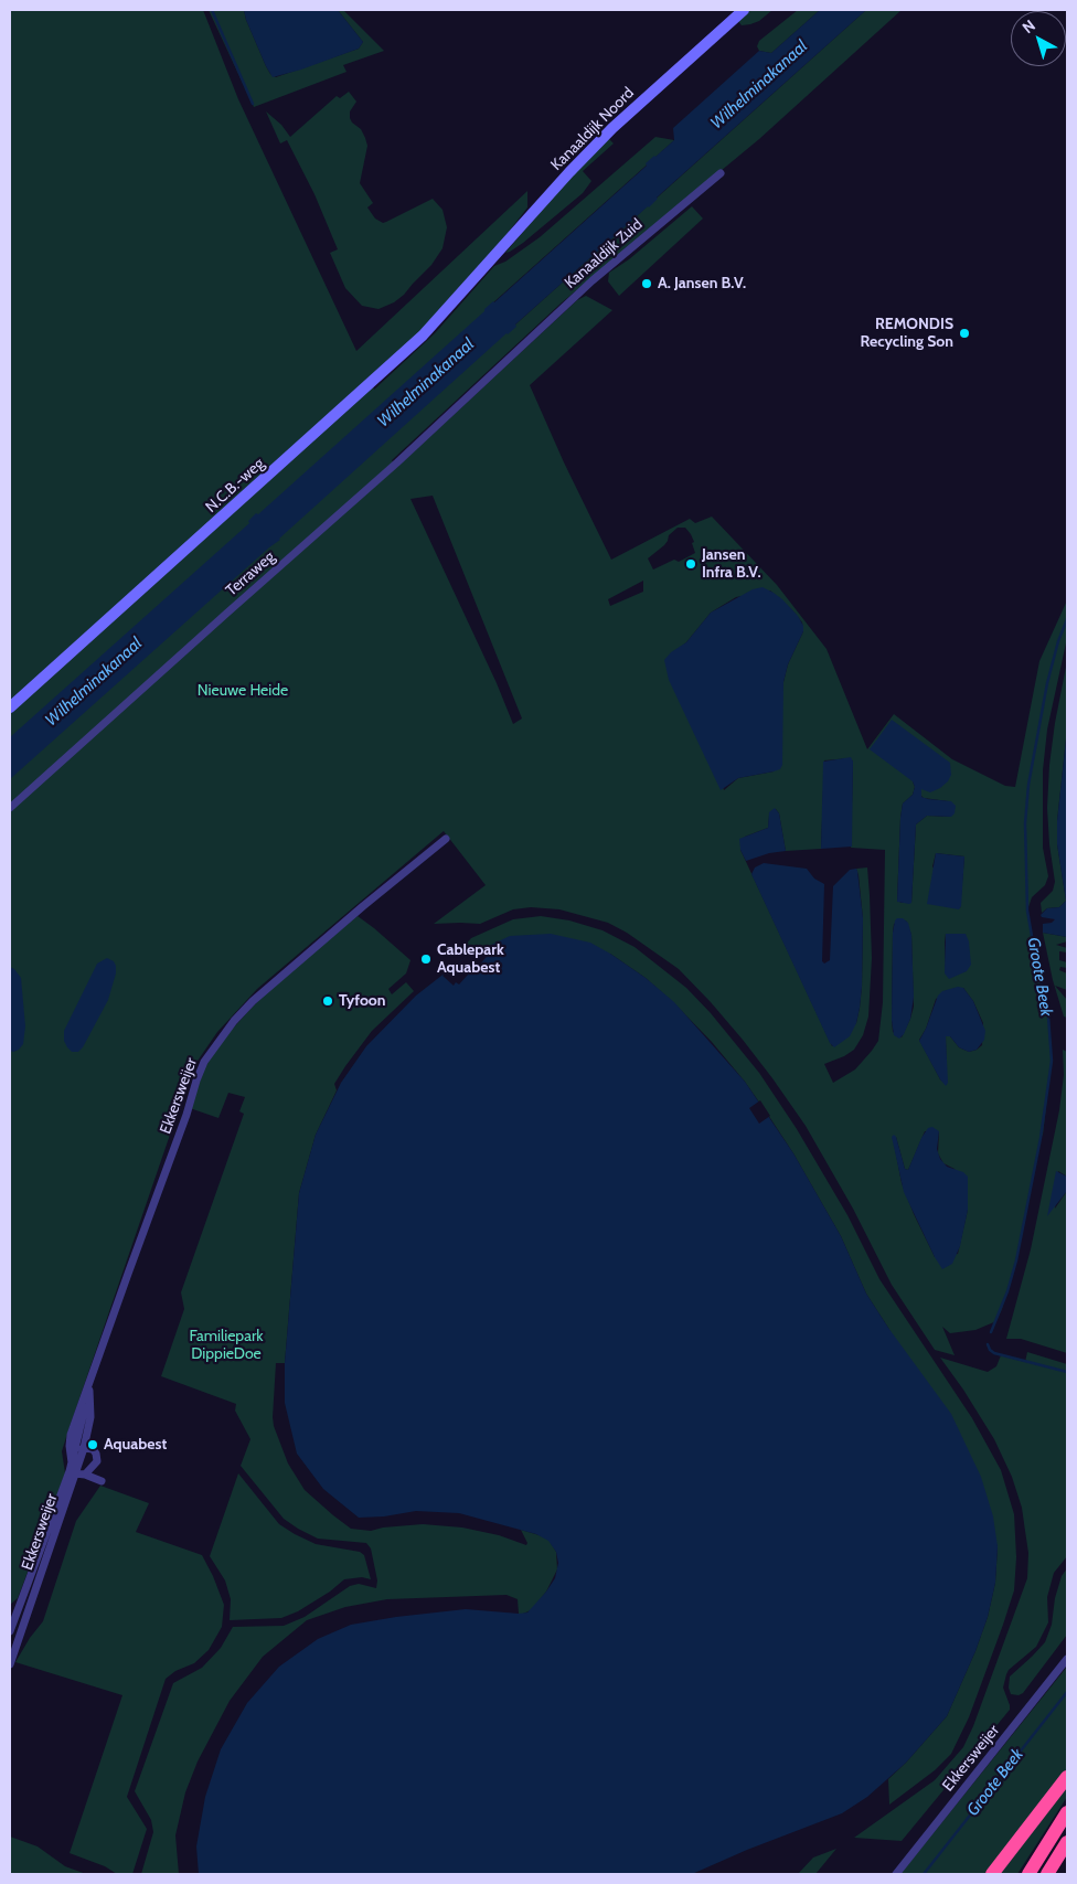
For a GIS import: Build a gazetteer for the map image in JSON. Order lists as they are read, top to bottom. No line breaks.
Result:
{"streets":{"street":["Kanaaldijk Noord","Kanaaldijk Zuid","N.C.B.-weg","Terraweg","Ekkersweijer"]},"crossings":[["Kanaaldijk Noord","N.C.B.-weg"],["Kanaaldijk Zuid","Terraweg"]],"water":["Wilhelminakanaal","Groote Beek"],"parks":["Nieuwe Heide","Familiepark DippieDoe"],"places":["A. Jansen B.V.","REMONDIS Recycling Son","Jansen Infra B.V.","Cablepark Aquabest","Tyfoon","Aquabest"],"north":"top left"}
